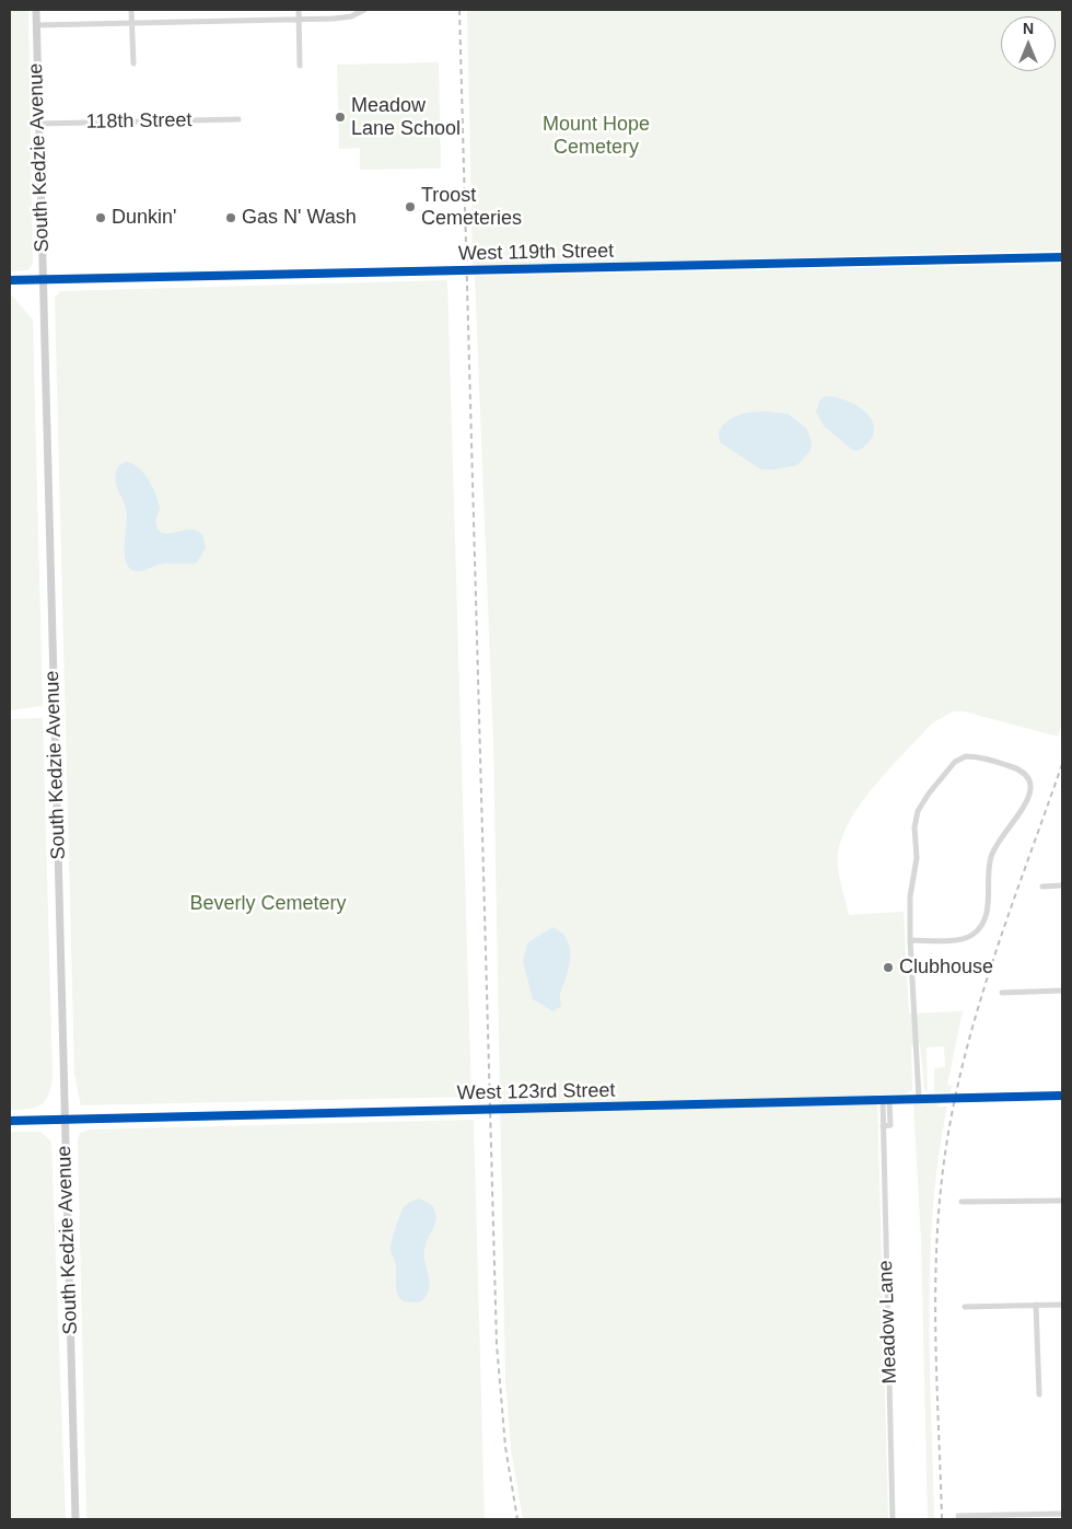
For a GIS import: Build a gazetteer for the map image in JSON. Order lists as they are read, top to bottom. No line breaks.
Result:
{"streets":{"street":["118th Street","South Kedzie Avenue","West 119th Street","West 123rd Street","Meadow Lane"]},"crossings":[["118th Street","South Kedzie Avenue"],["South Kedzie Avenue","West 119th Street"],["South Kedzie Avenue","West 123rd Street"],["West 123rd Street","Meadow Lane"]],"parks":["Mount Hope Cemetery","Beverly Cemetery"],"places":["Meadow Lane School","Troost Cemeteries","Dunkin'","Gas N' Wash","Clubhouse"],"north":"top"}
